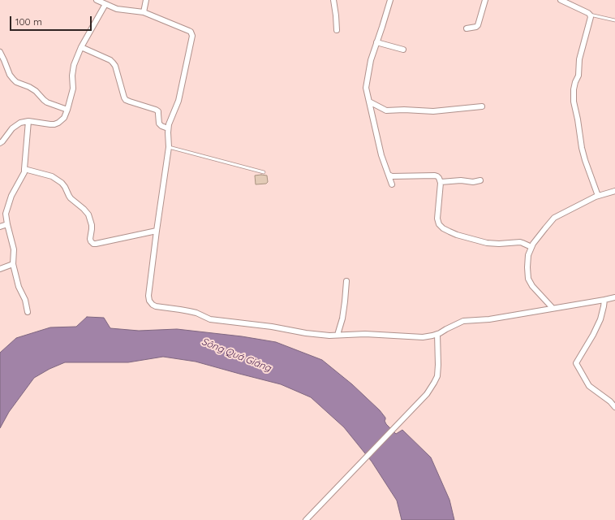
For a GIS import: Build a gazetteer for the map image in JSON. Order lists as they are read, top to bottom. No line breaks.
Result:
{"water":["Sông Quá Giáng"],"scale_bar":"100 m"}
